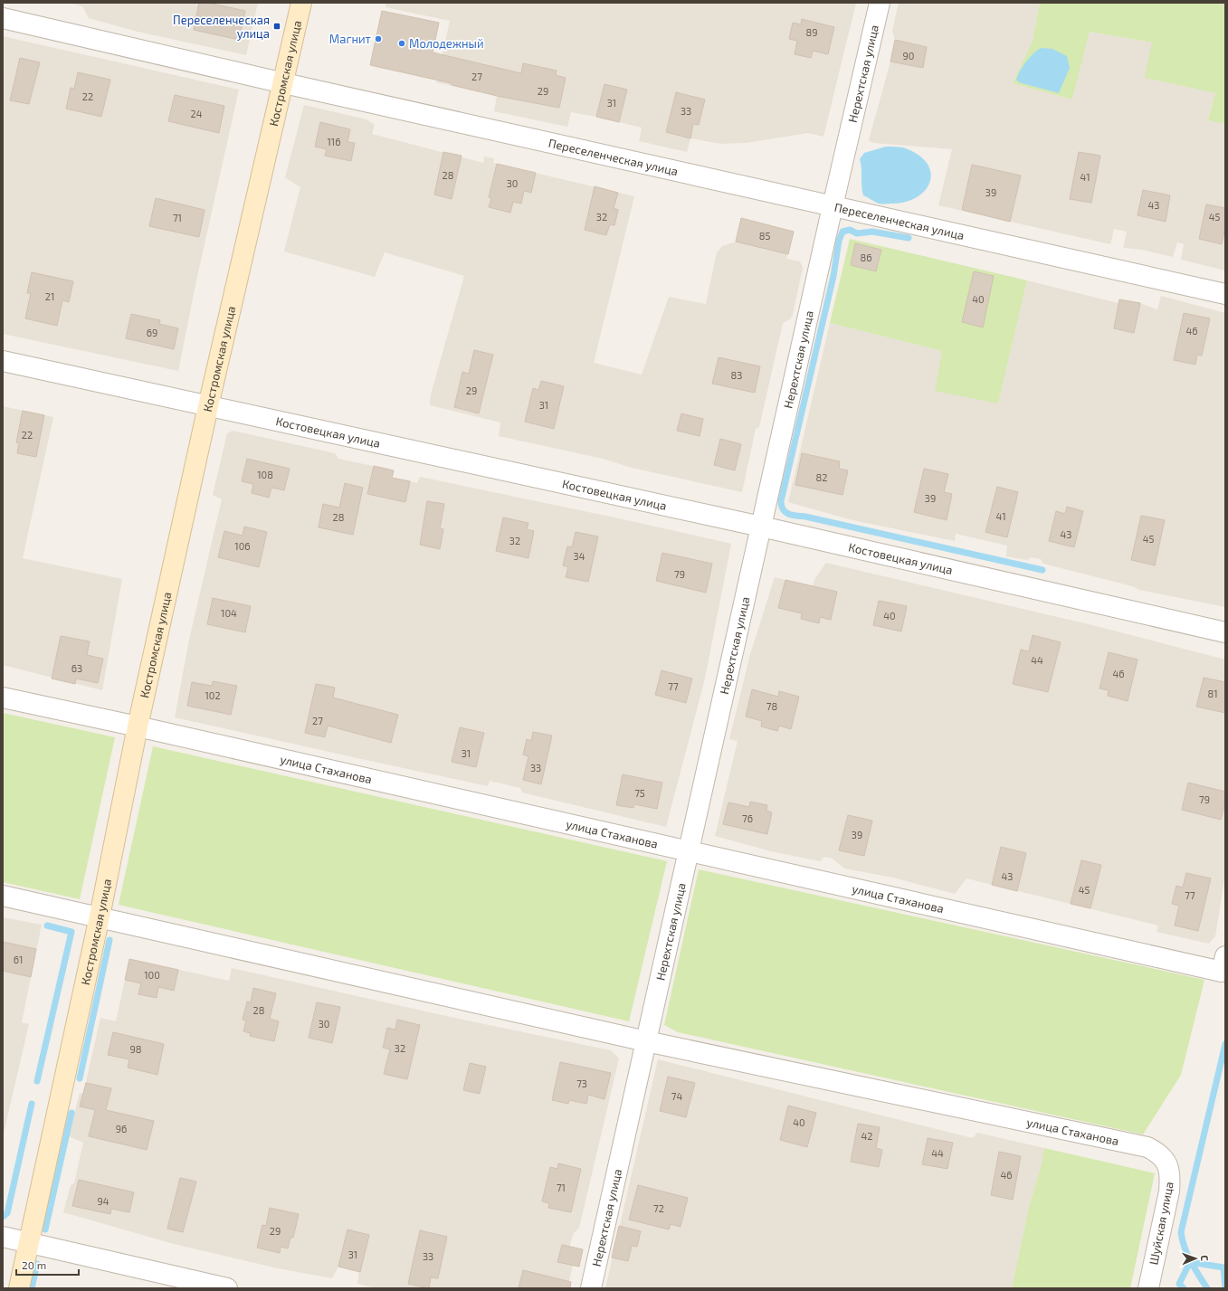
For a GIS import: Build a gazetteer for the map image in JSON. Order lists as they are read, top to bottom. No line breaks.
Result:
{"streets":{"street":["Костромская улица","Нерехтская улица","Переселенческая улица","Костовецкая улица","улица Стаханова","Шуйская улица"]},"crossings":[["Костромская улица","Переселенческая улица"],["Костромская улица","Костовецкая улица"],["Костромская улица","улица Стаханова"],["Нерехтская улица","Переселенческая улица"],["Нерехтская улица","Костовецкая улица"],["Нерехтская улица","улица Стаханова"],["улица Стаханова","Шуйская улица"]],"places":{"transit":["Переселенческая улица"],"other":["Магнит","Молодежный"]},"house_numbers":["89","90","27","29","22","31","33","24","116","28","41","30","39","43","32","45","71","85","86","21","40","46","69","83","29","31","22","108","82","39","41","28","43","45","32","106","34","79","104","40","44","63","46","77","81","102","78","27","31","33","75","79","76","39","43","45","77","61","100","28","30","32","98","73","74","40","96","42","44","46","71","94","72","29","31","33"],"scale_bar":"20 m","north":"right"}
